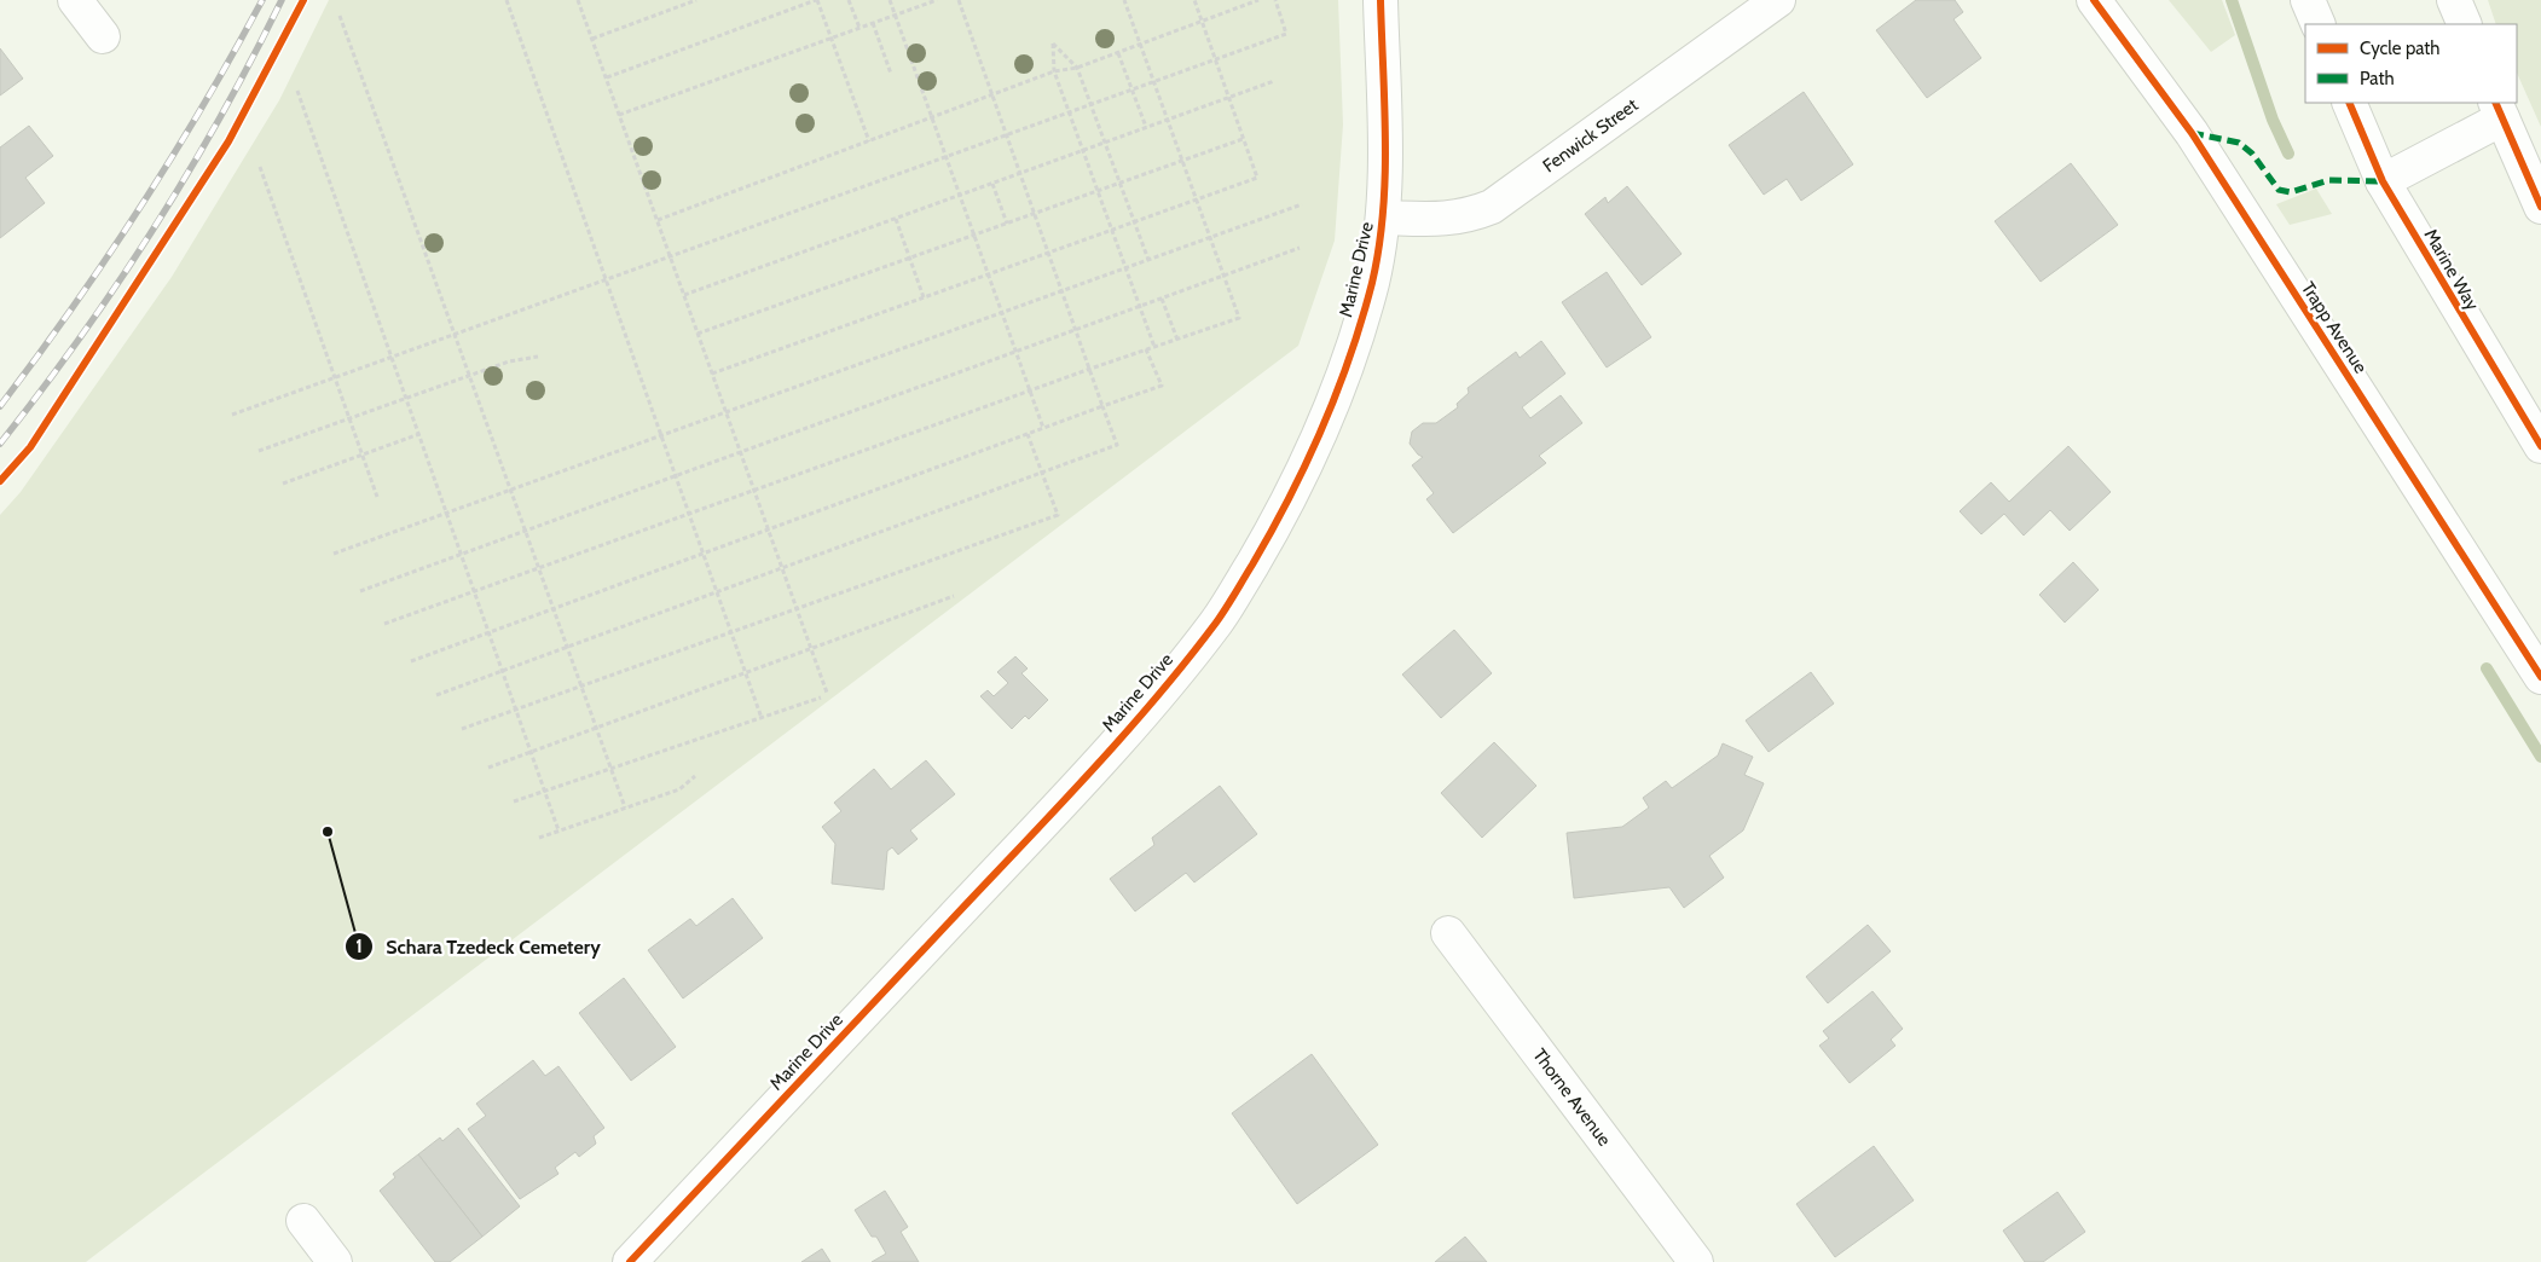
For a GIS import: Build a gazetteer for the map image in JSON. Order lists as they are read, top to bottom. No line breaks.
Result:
{"streets":{"street":["Fenwick Street","Marine Drive","Marine Way","Trapp Avenue","Thorne Avenue"]},"crossings":[["Fenwick Street","Marine Drive"]],"places":["Schara Tzedeck Cemetery"],"legend":["Cycle path","Path"]}
